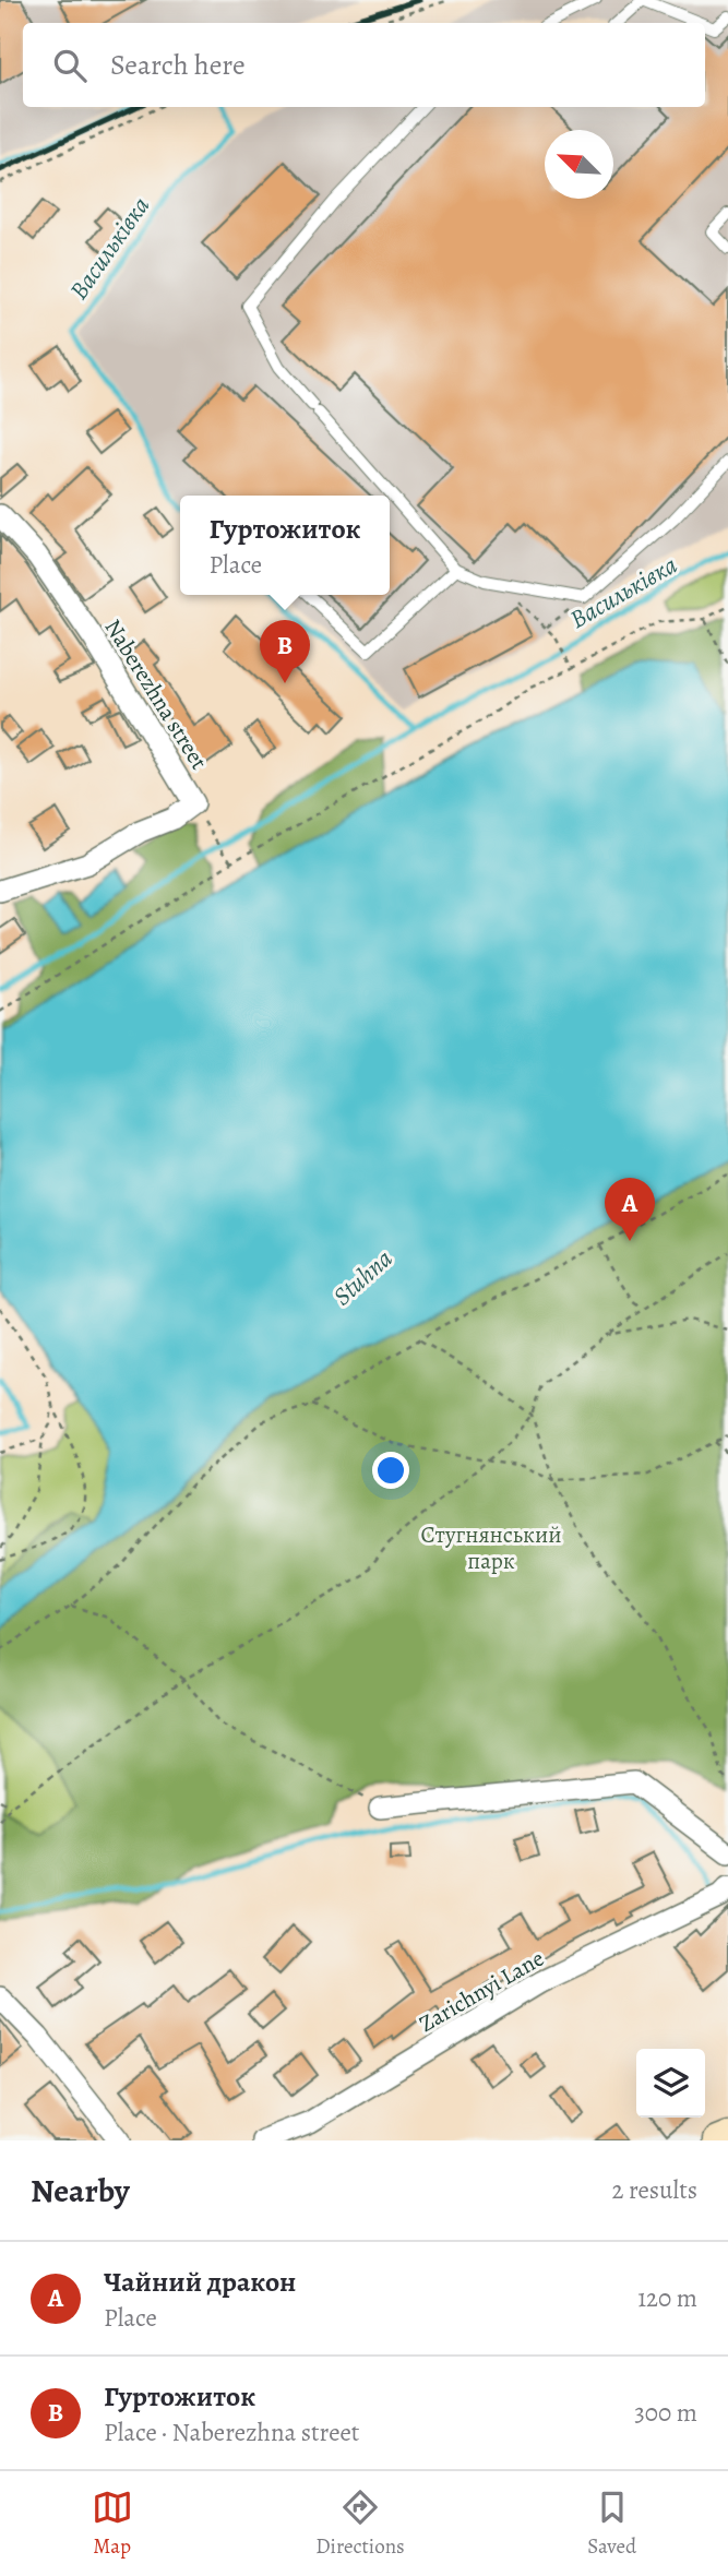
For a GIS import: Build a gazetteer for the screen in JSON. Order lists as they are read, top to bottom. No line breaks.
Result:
{"streets":{"street":["Naberezhna street","Zarichnyi Lane"]},"water":["Васильківка","Stuhna"],"parks":["Стугнянський парк"],"north":"top left","page":{"search":"Search here","popup":["Гуртожиток","Place"],"pins":["B","A"],"heading":["Nearby","2 results"],"list":[{"mark":"A","name":"Чайний дракон","note":"Place","value":"120 m"},{"mark":"B","name":"Гуртожиток","note":"Place · Naberezhna street","value":"300 m"}],"nav":["Map","Directions","Saved"]}}
